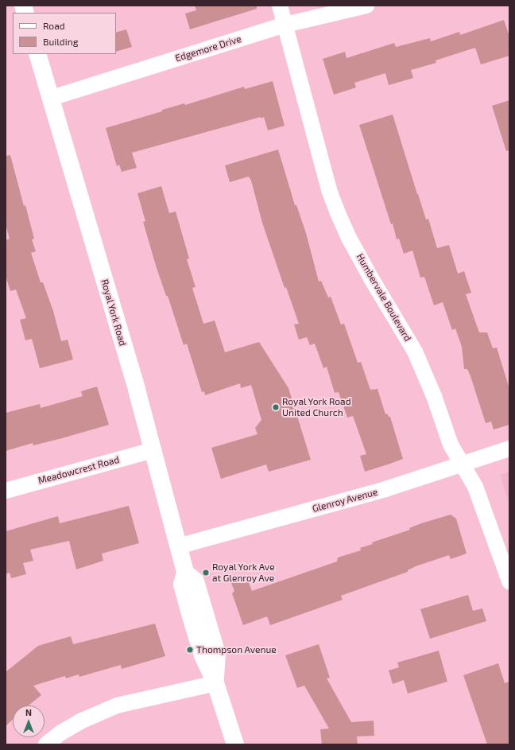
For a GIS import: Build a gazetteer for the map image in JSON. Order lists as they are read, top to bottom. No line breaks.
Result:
{"streets":{"main road":["Royal York Road"],"street":["Edgemore Drive","Humbervale Boulevard","Meadowcrest Road","Glenroy Avenue"]},"crossings":[["Edgemore Drive","Humbervale Boulevard"],["Edgemore Drive","Royal York Road"],["Humbervale Boulevard","Glenroy Avenue"],["Royal York Road","Meadowcrest Road"],["Royal York Road","Glenroy Avenue"]],"places":["Royal York Road United Church","Royal York Ave at Glenroy Ave","Thompson Avenue"],"legend":["Road","Building"],"north":"top"}
